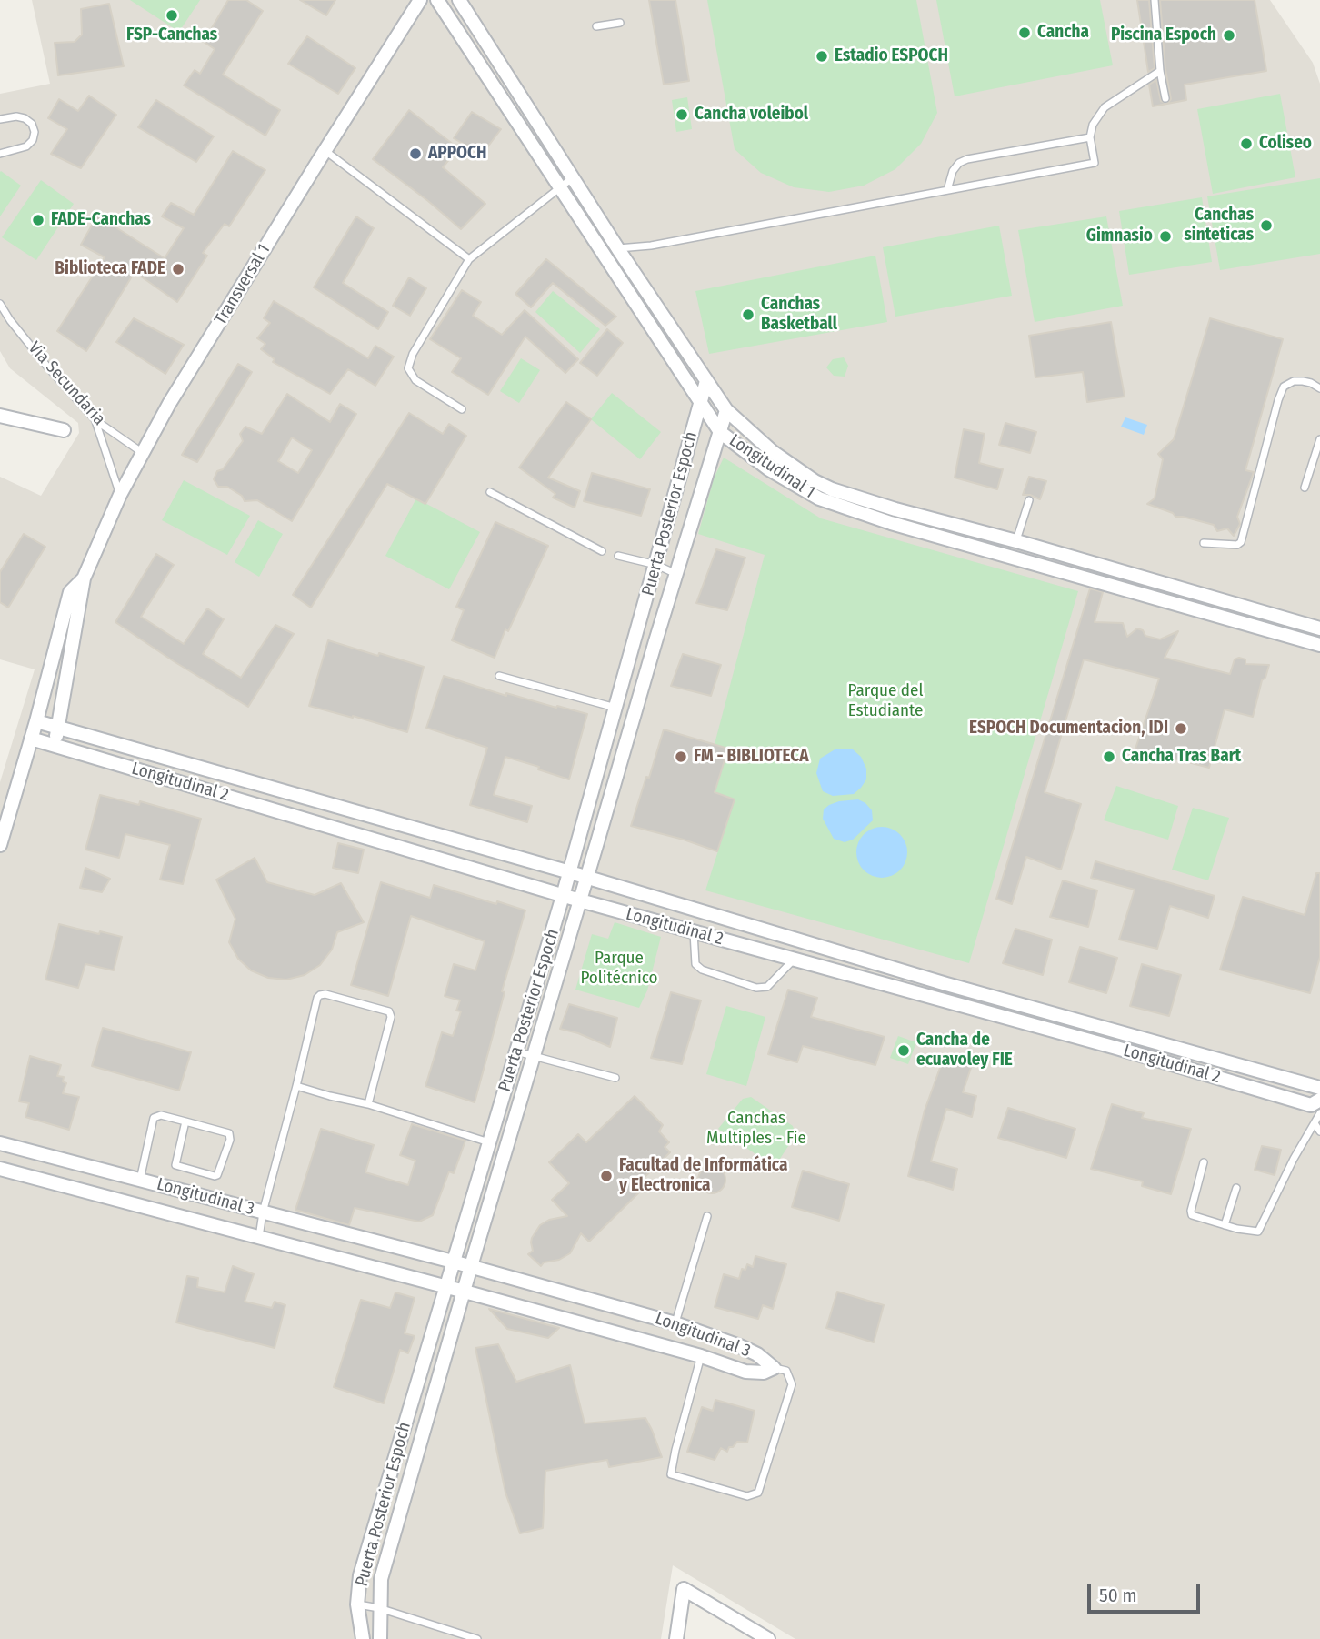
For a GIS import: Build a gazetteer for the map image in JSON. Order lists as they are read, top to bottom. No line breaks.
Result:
{"streets":{"street":["Transversal 1","Longitudinal 1","Puerta Posterior Espoch","Longitudinal 2","Longitudinal 3"],"lane":["Via Secundaria"]},"crossings":[["Transversal 1","Via Secundaria"],["Transversal 1","Longitudinal 2"],["Longitudinal 1","Puerta Posterior Espoch"],["Puerta Posterior Espoch","Longitudinal 2"],["Puerta Posterior Espoch","Longitudinal 3"]],"parks":["Parque del Estudiante","Parque Politécnico","Canchas Multiples - Fie"],"places":["FSP-Canchas","Cancha","Piscina Espoch","Estadio ESPOCH","Cancha voleibol","Coliseo","APPOCH","FADE-Canchas","Canchas sinteticas","Gimnasio","Biblioteca FADE","Canchas Basketball","ESPOCH Documentacion, IDI","FM - BIBLIOTECA","Cancha Tras Bart","Cancha de ecuavoley FIE","Facultad de Informática y Electronica"],"scale_bar":"50 m"}
